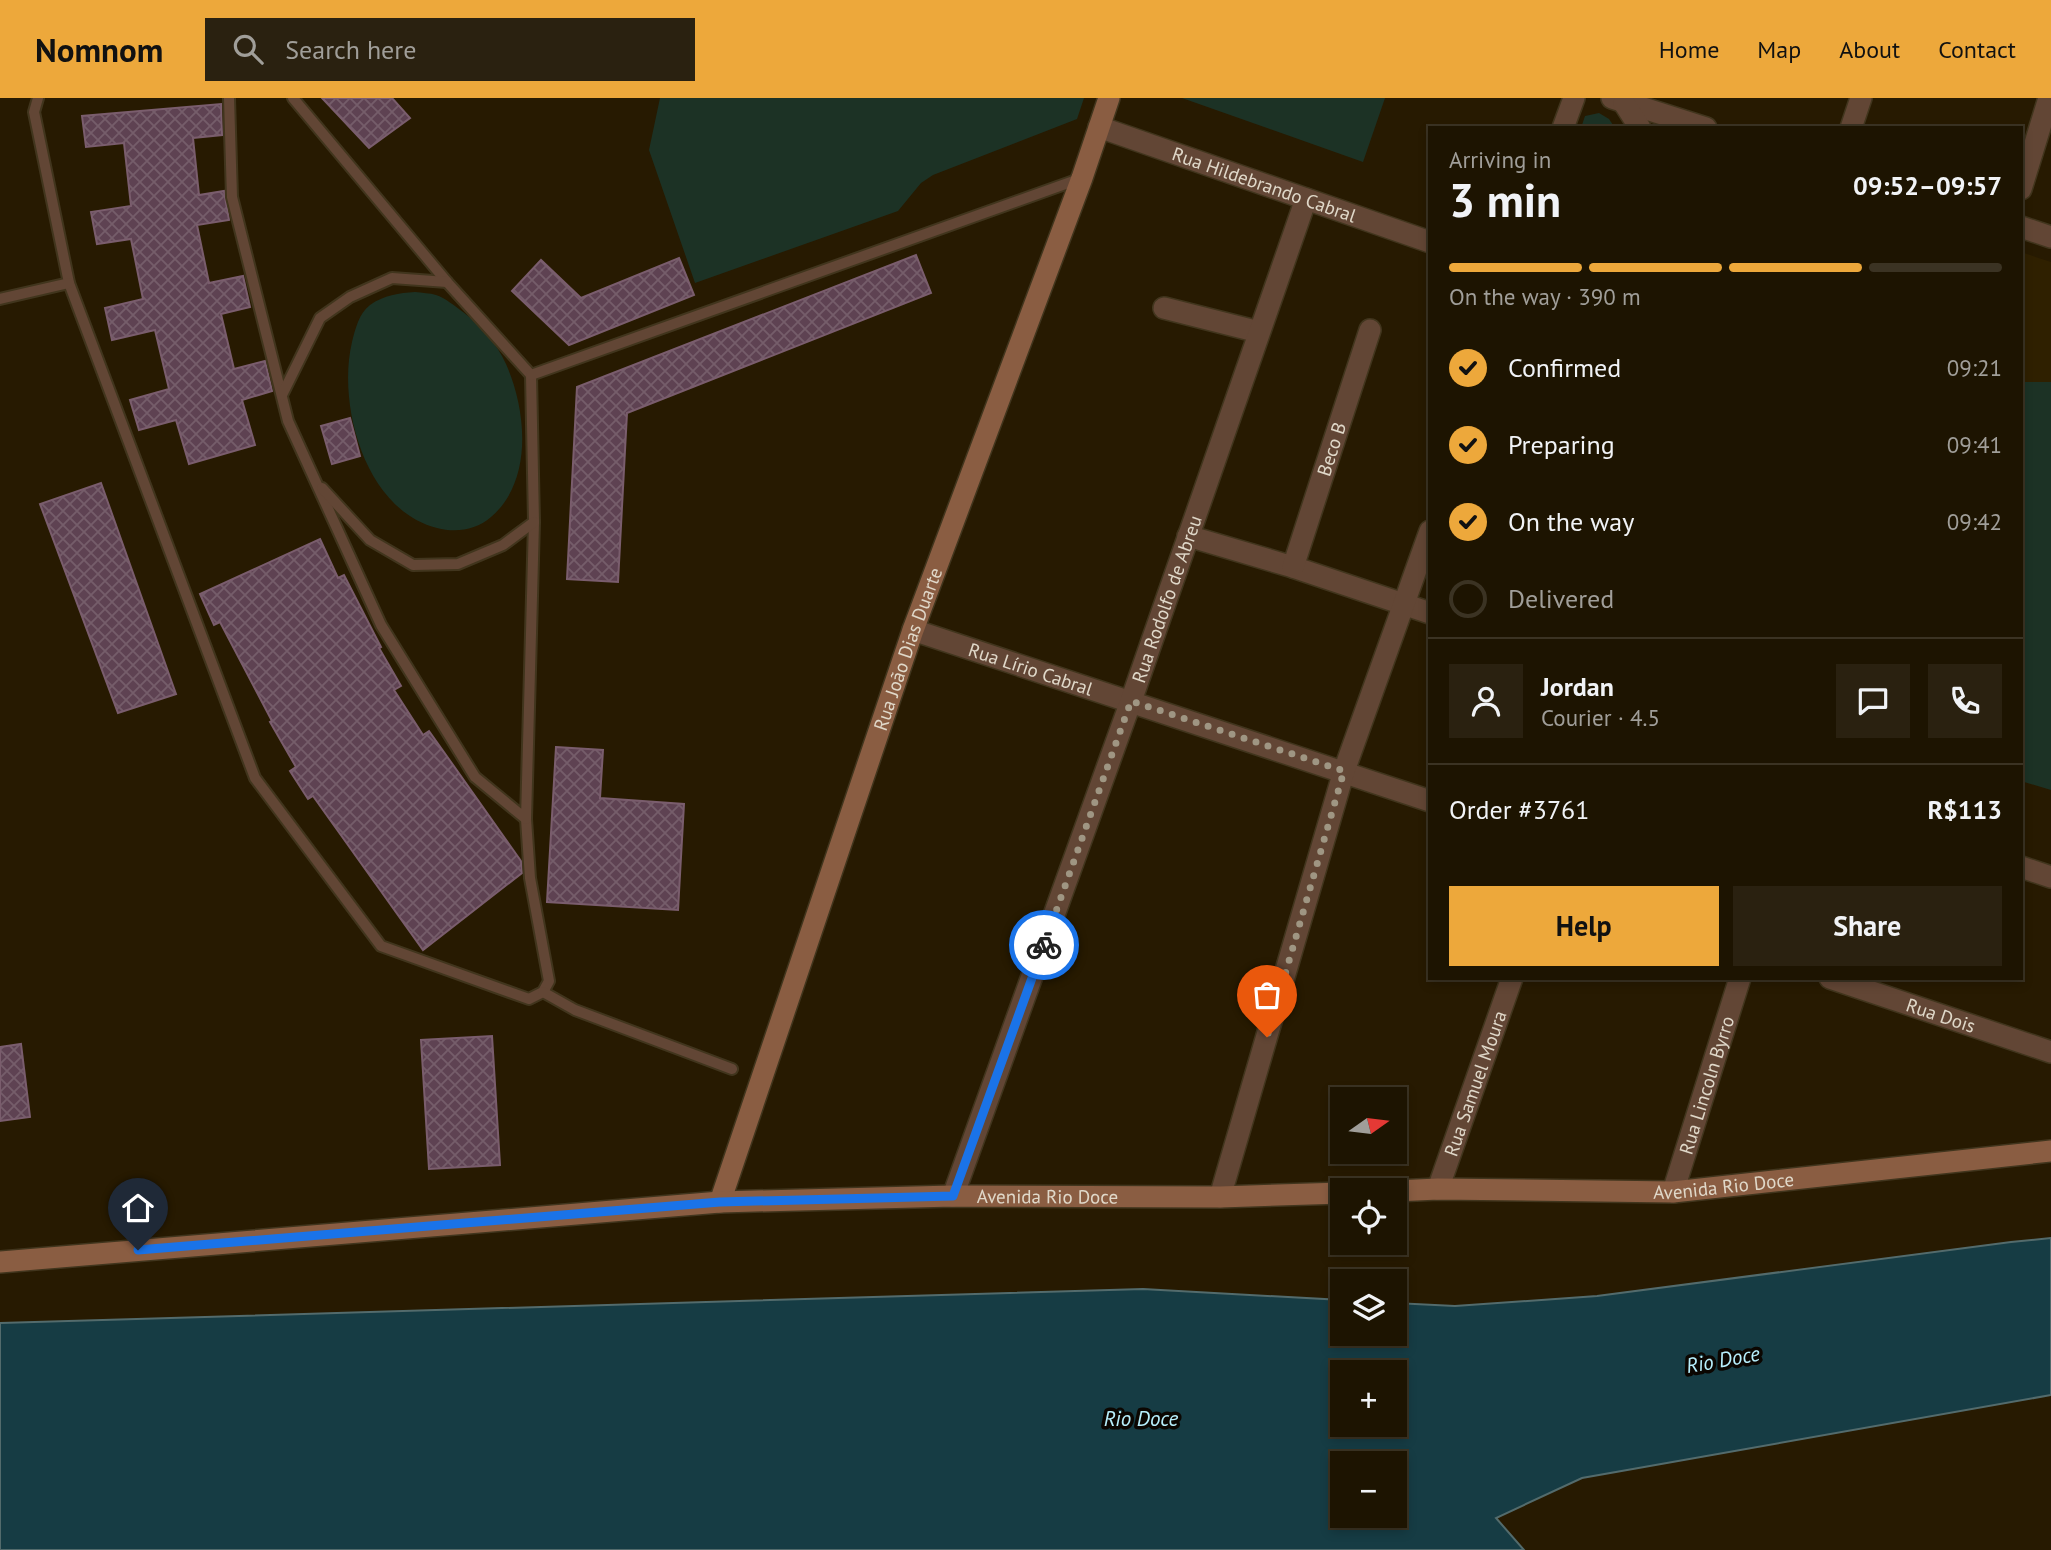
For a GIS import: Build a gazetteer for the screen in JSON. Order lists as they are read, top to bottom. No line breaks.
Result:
{"streets":{"street":["Rua Hildebrando Cabral","Beco B","Rua Rodolfo de Abreu","Rua João Dias Duarte","Rua Lírio Cabral","Rua Dois","Rua Samuel Moura","Rua Lincoln Byrro","Avenida Rio Doce"]},"crossings":[["Rua Hildebrando Cabral","Rua Rodolfo de Abreu"],["Rua Hildebrando Cabral","Rua João Dias Duarte"],["Rua Rodolfo de Abreu","Rua Lírio Cabral"],["Rua Rodolfo de Abreu","Avenida Rio Doce"],["Rua João Dias Duarte","Rua Lírio Cabral"],["Rua João Dias Duarte","Avenida Rio Doce"],["Rua Samuel Moura","Avenida Rio Doce"],["Rua Lincoln Byrro","Avenida Rio Doce"]],"water":["Rio Doce"],"north":"right","page":{"header":"Nomnom","search":"Search here","nav":["Home","Map","About","Contact"],"heading":["3 min","Arriving in","09:52–09:57"],"panel":["Jordan","Courier · 4.5","Order #3761","R$113"],"bar":"On the way · 390 m","list":[["Confirmed","09:21"],["Preparing","09:41"],["On the way","09:42"],"Delivered"],"buttons":["Help","Share"],"map_buttons":["+","−"]}}
